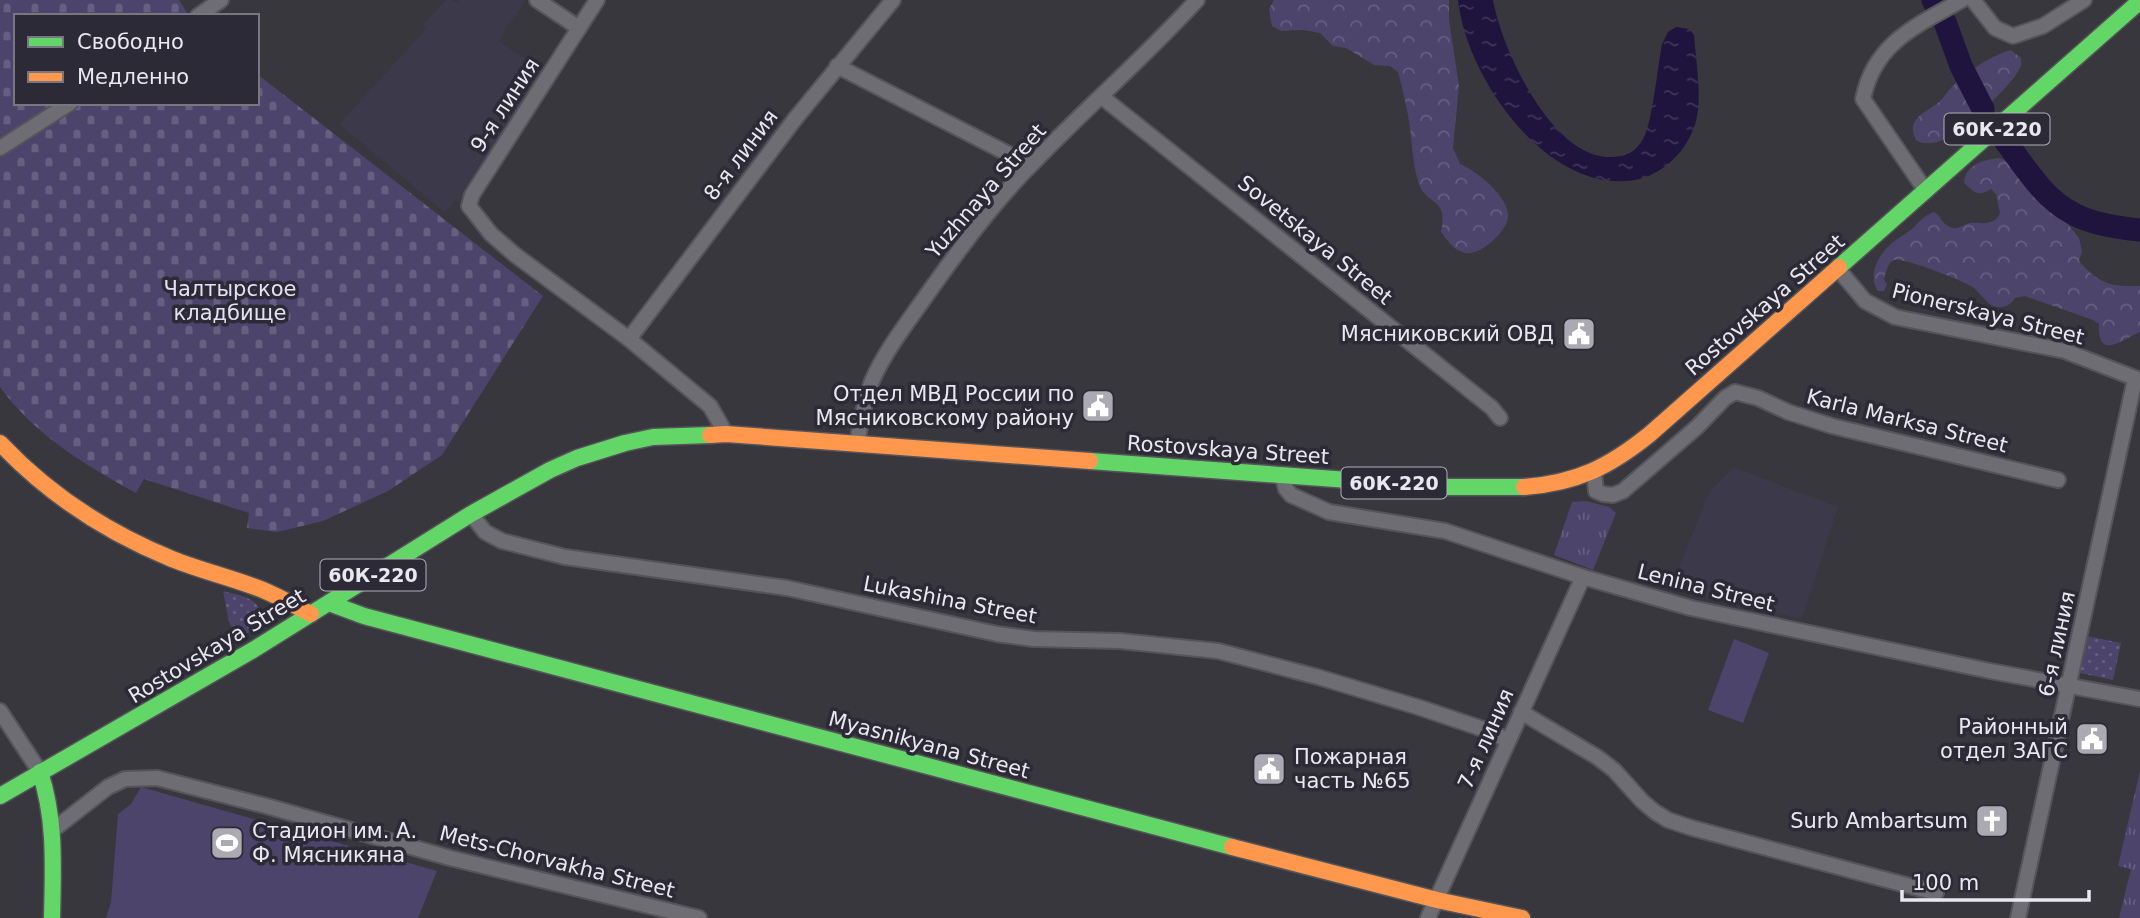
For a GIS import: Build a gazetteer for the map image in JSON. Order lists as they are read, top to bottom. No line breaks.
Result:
{"streets":{"main road":["60К-220","Rostovskaya Street","Myasnikyana Street"],"street":["9-я линия","8-я линия","Yuzhnaya Street","Sovetskaya Street","Pionerskaya Street","Karla Marksa Street","Lenina Street","Lukashina Street","6-я линия","7-я линия","Mets-Chorvakha Street"]},"crossings":[["9-я линия","8-я линия"],["Yuzhnaya Street","Sovetskaya Street"],["Yuzhnaya Street","Rostovskaya Street"],["Rostovskaya Street","Pionerskaya Street"],["Rostovskaya Street","Karla Marksa Street"],["Rostovskaya Street","Lenina Street"],["Rostovskaya Street","Lukashina Street"],["Rostovskaya Street","Myasnikyana Street"],["Pionerskaya Street","6-я линия"],["Lenina Street","6-я линия"],["Lenina Street","7-я линия"],["Lukashina Street","7-я линия"],["7-я линия","Myasnikyana Street"]],"parks":["Чалтырское кладбище"],"places":{"public building":["Мясниковский ОВД","Отдел МВД России по Мясниковскому району","Районный отдел ЗАГС","Пожарная часть №65"],"church":["Surb Ambartsum"],"sports":["Стадион им. А. Ф. Мясникяна"]},"legend":["Свободно","Медленно"],"scale_bar":"100 m"}
